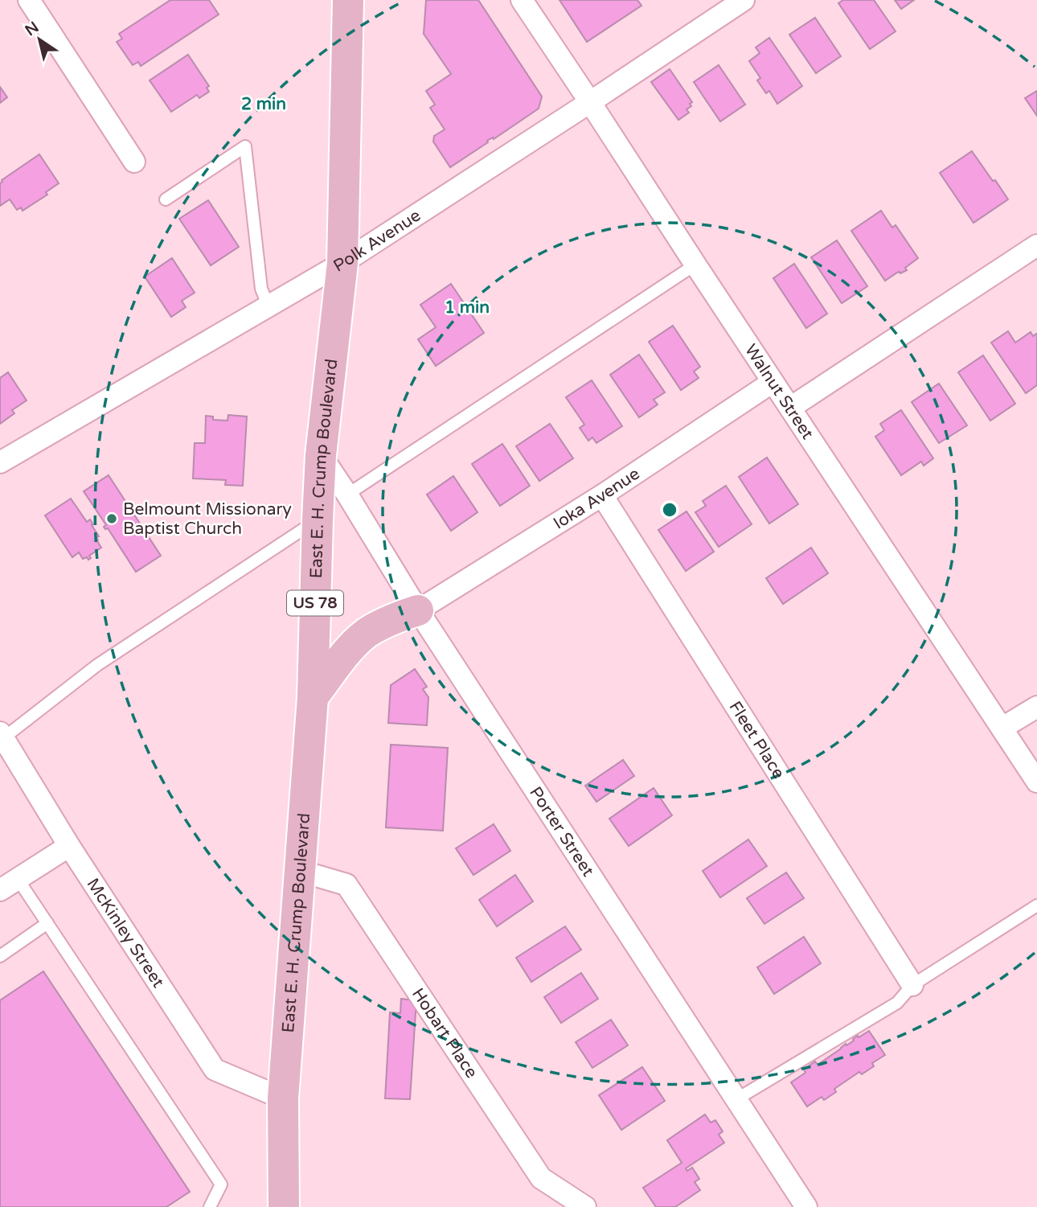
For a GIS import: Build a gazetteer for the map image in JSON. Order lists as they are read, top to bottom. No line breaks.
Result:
{"streets":{"main road":["East E. H. Crump Boulevard","US 78"],"street":["Polk Avenue","Walnut Street","Ioka Avenue","Fleet Place","Porter Street","McKinley Street","Hobart Place"]},"crossings":[["Polk Avenue","Walnut Street"],["Polk Avenue","East E. H. Crump Boulevard"],["Walnut Street","Ioka Avenue"],["East E. H. Crump Boulevard","Porter Street"],["East E. H. Crump Boulevard","McKinley Street"],["East E. H. Crump Boulevard","Hobart Place"],["Ioka Avenue","Fleet Place"],["Ioka Avenue","Porter Street"]],"places":["Belmount Missionary Baptist Church"],"north":"top left","rings":["2 min","1 min"]}
